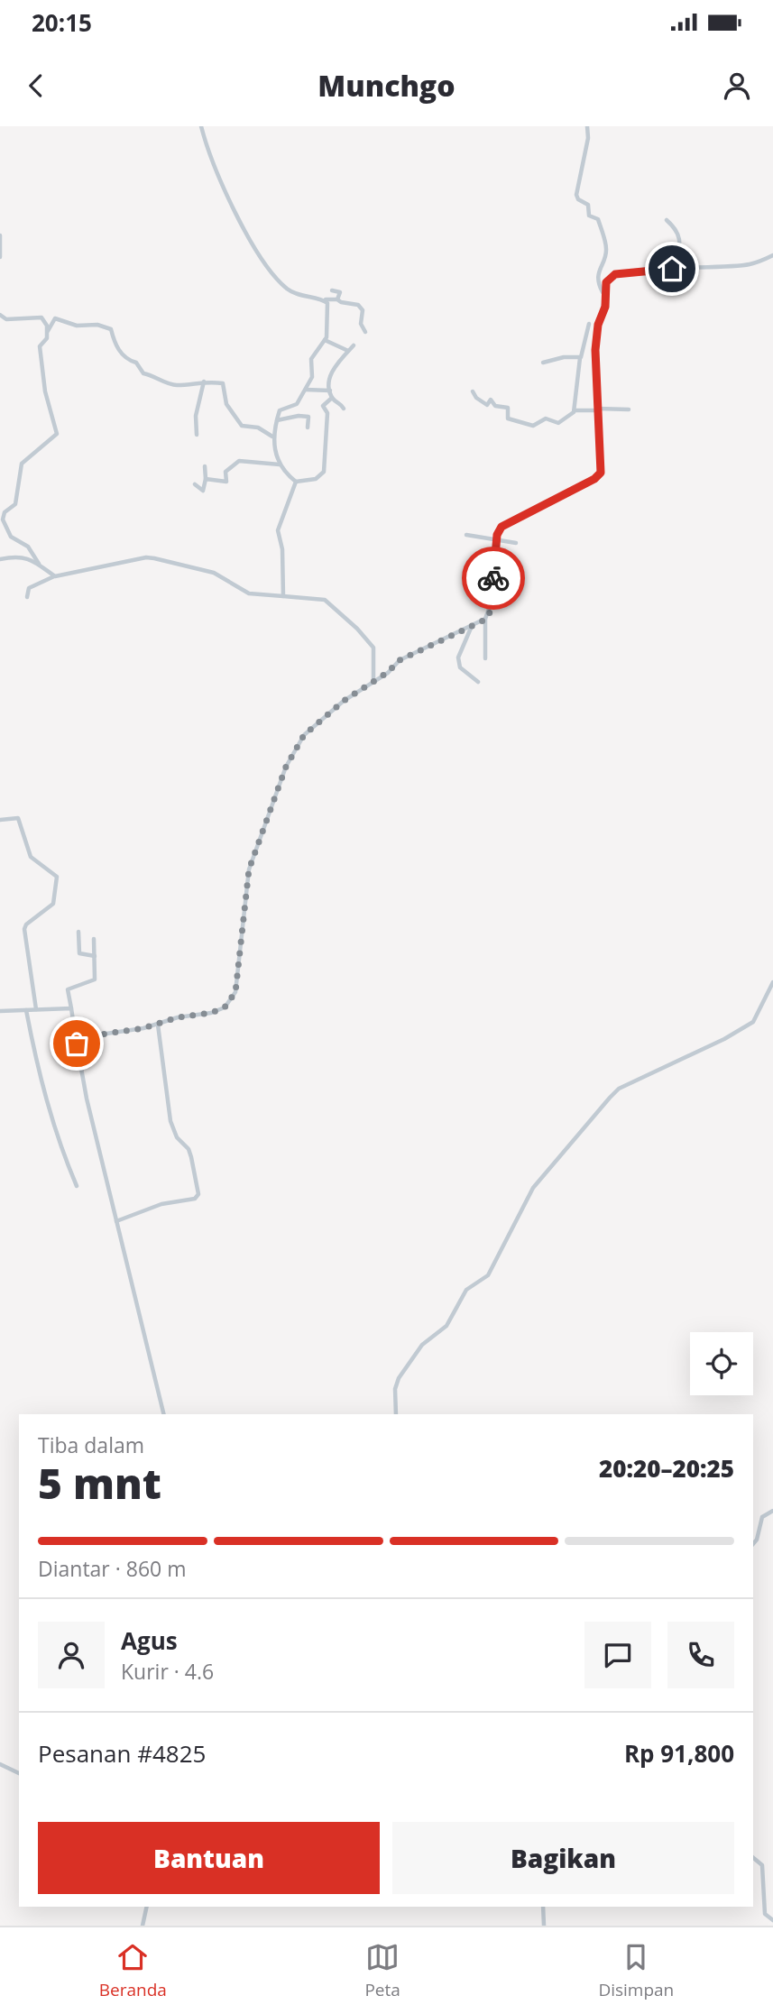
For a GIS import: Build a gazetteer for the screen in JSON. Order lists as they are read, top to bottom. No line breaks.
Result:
{"page":{"status":"20:15","header":"Munchgo","heading":["5 mnt","Tiba dalam","20:20–20:25"],"panel":["Agus","Kurir · 4.6","Pesanan #4825","Rp 91,800"],"bar":"Diantar · 860 m","buttons":["Bantuan","Bagikan"],"tabs":["Beranda","Peta","Disimpan"]}}
